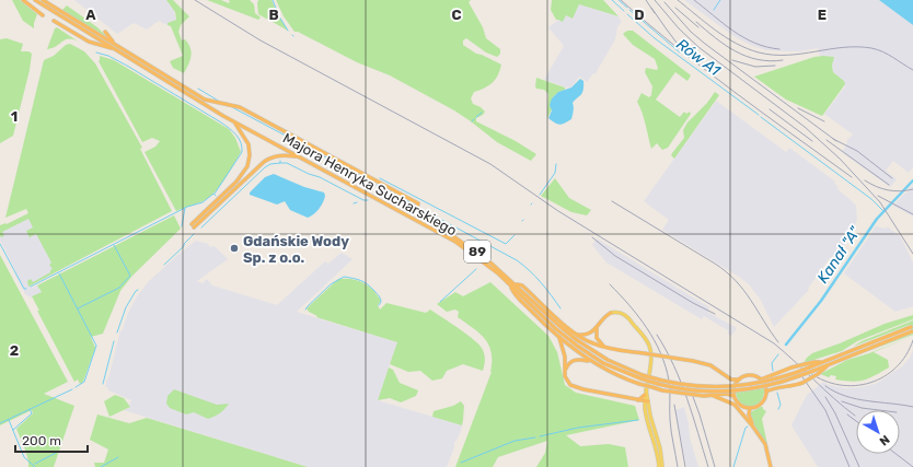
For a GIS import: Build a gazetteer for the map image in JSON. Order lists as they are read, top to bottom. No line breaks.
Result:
{"streets":{"highway":["Majora Henryka Sucharskiego","89"]},"crossings":[["Majora Henryka Sucharskiego","89"]],"water":["Rów A1","Kanał \"A\""],"places":["Gdańskie Wody Sp. z o.o."],"scale_bar":"200 m","north":"bottom right","grid":{"columns":["A","B","C","D","E"],"rows":["1","2"]}}
